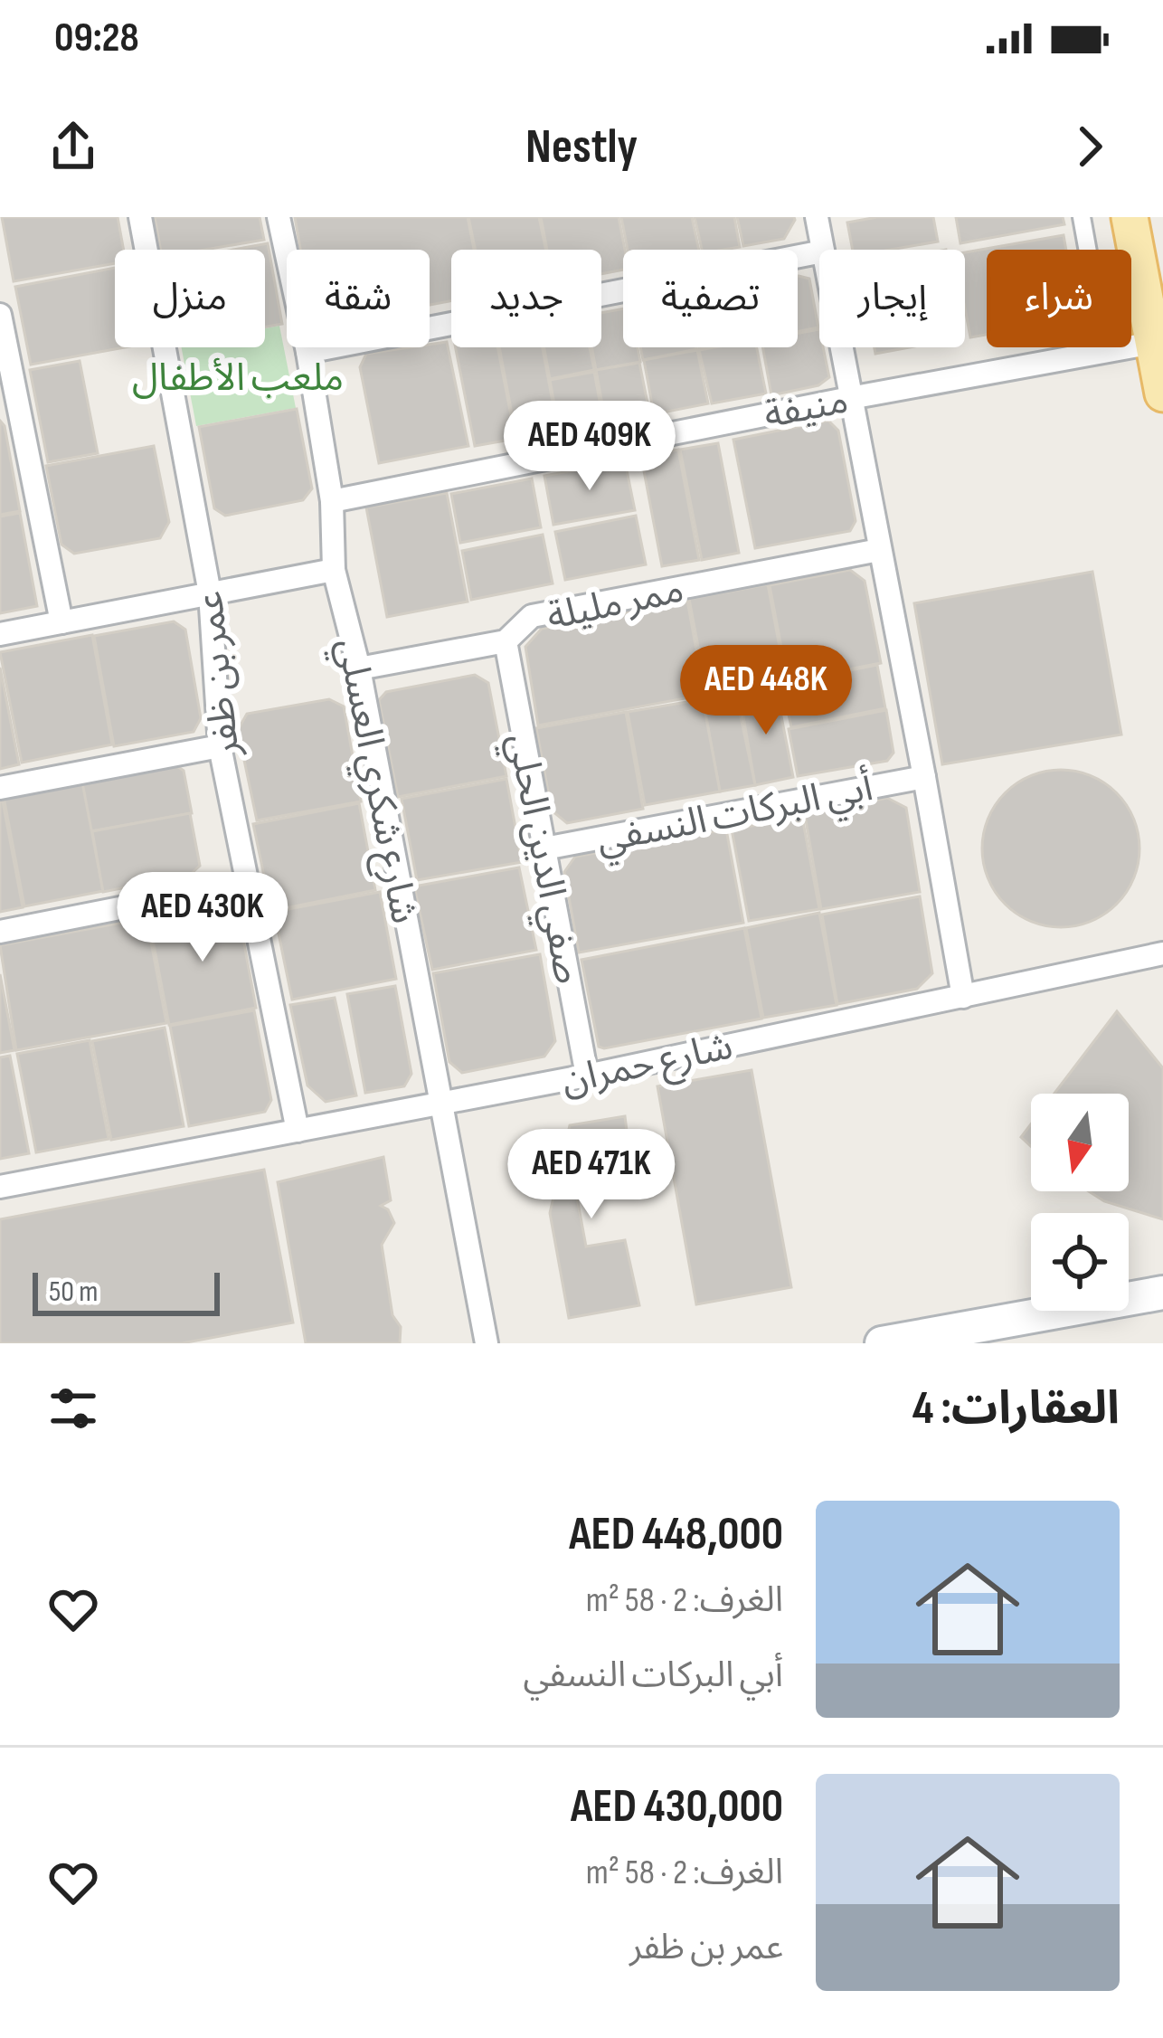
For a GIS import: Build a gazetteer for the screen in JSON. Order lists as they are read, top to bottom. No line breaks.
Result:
{"streets":{"street":["منيفة","ممر مليلة","عمر بن ظفر","شارع شكري العسلي","أبي البركات النسفي","صفي الدين الحلي","شارع حمران"]},"crossings":[["منيفة","شارع شكري العسلي"],["ممر مليلة","شارع شكري العسلي"],["ممر مليلة","صفي الدين الحلي"],["عمر بن ظفر","شارع حمران"],["شارع شكري العسلي","شارع حمران"],["أبي البركات النسفي","صفي الدين الحلي"],["صفي الدين الحلي","شارع حمران"]],"parks":["ملعب الأطفال"],"scale_bar":"50 m","north":"bottom","page":{"status":"09:28","header":"Nestly","chip":["شراء","إيجار","تصفية","جديد","شقة","منزل"],"price":["AED 409K","AED 448K","AED 430K","AED 471K"],"scale":"50 m","heading":"العقارات: 4","list":[{"name":"AED 448,000","note":"الغرف: 2 · 58 m² · أبي البركات النسفي"},{"name":"AED 430,000","note":"الغرف: 2 · 58 m² · عمر بن ظفر"}]}}
